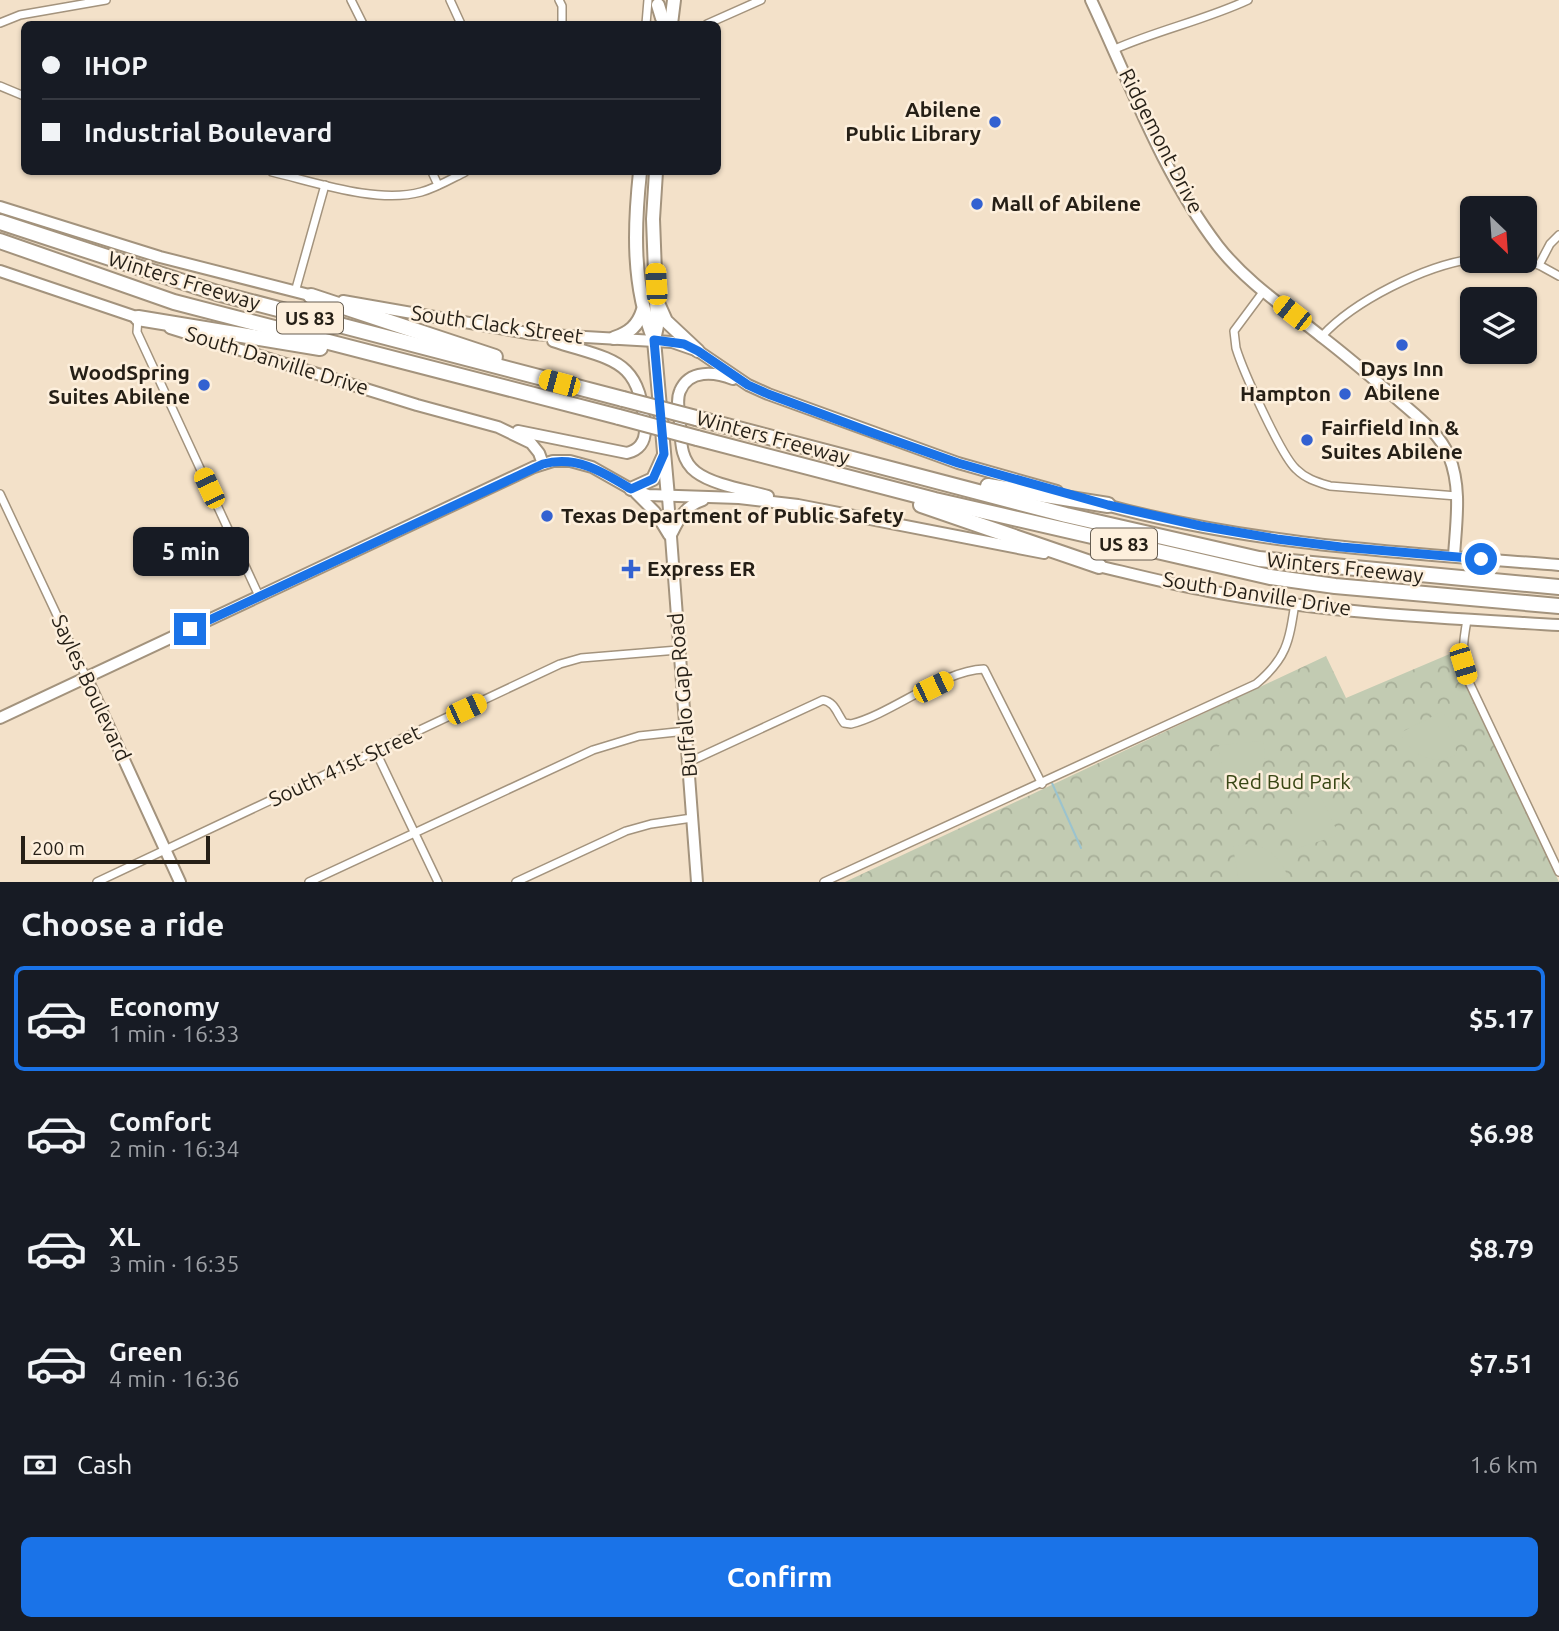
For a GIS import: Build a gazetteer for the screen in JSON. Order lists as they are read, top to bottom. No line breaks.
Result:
{"streets":{"highway":["Winters Freeway","US 83"],"main road":["Ridgemont Drive","South Clack Street","South Danville Drive","Sayles Boulevard","Buffalo Gap Road"],"street":["South 41st Street"]},"crossings":[["Ridgemont Drive","South Clack Street"],["South Clack Street","Buffalo Gap Road"],["South Danville Drive","Buffalo Gap Road"],["Sayles Boulevard","South 41st Street"],["Buffalo Gap Road","South 41st Street"]],"parks":["Red Bud Park"],"places":{"other":["Abilene Public Library","Mall of Abilene","Days Inn Abilene","WoodSpring Suites Abilene","Hampton","Fairfield Inn & Suites Abilene","Texas Department of Public Safety"],"health":["Express ER"]},"scale_bar":"200 m","north":"bottom right","page":{"banner":["IHOP","Industrial Boulevard"],"bubble":"5 min","scale":"200 m","heading":"Choose a ride","list":[{"name":"Economy","note":"1 min · 16:33","value":"$5.17"},{"name":"Comfort","note":"2 min · 16:34","value":"$6.98"},{"name":"XL","note":"3 min · 16:35","value":"$8.79"},{"name":"Green","note":"4 min · 16:36","value":"$7.51"}],"pay":["Cash","1.6 km"],"buttons":"Confirm"}}
